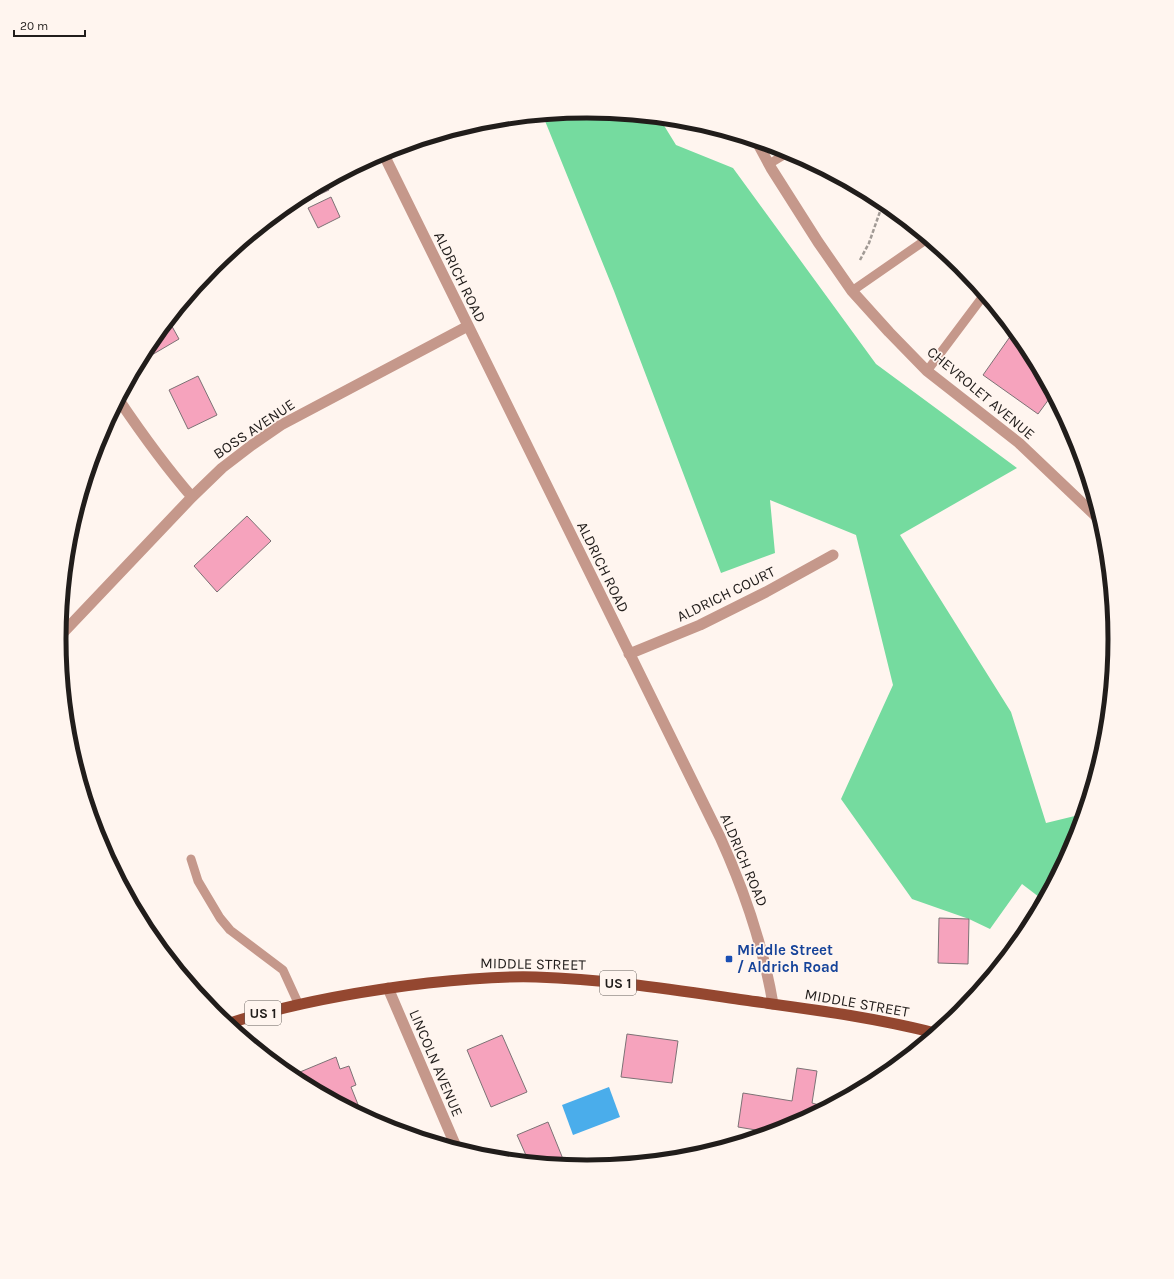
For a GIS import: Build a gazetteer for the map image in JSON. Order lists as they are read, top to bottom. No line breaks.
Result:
{"streets":{"main road":["MIDDLE STREET","US 1"],"street":["ALDRICH ROAD","CHEVROLET AVENUE","BOSS AVENUE","ALDRICH COURT","LINCOLN AVENUE"]},"crossings":[["ALDRICH ROAD","BOSS AVENUE"],["ALDRICH ROAD","ALDRICH COURT"],["ALDRICH ROAD","MIDDLE STREET"],["MIDDLE STREET","LINCOLN AVENUE"]],"places":{"transit":["Middle Street / Aldrich Road"]},"scale_bar":"20 m"}
